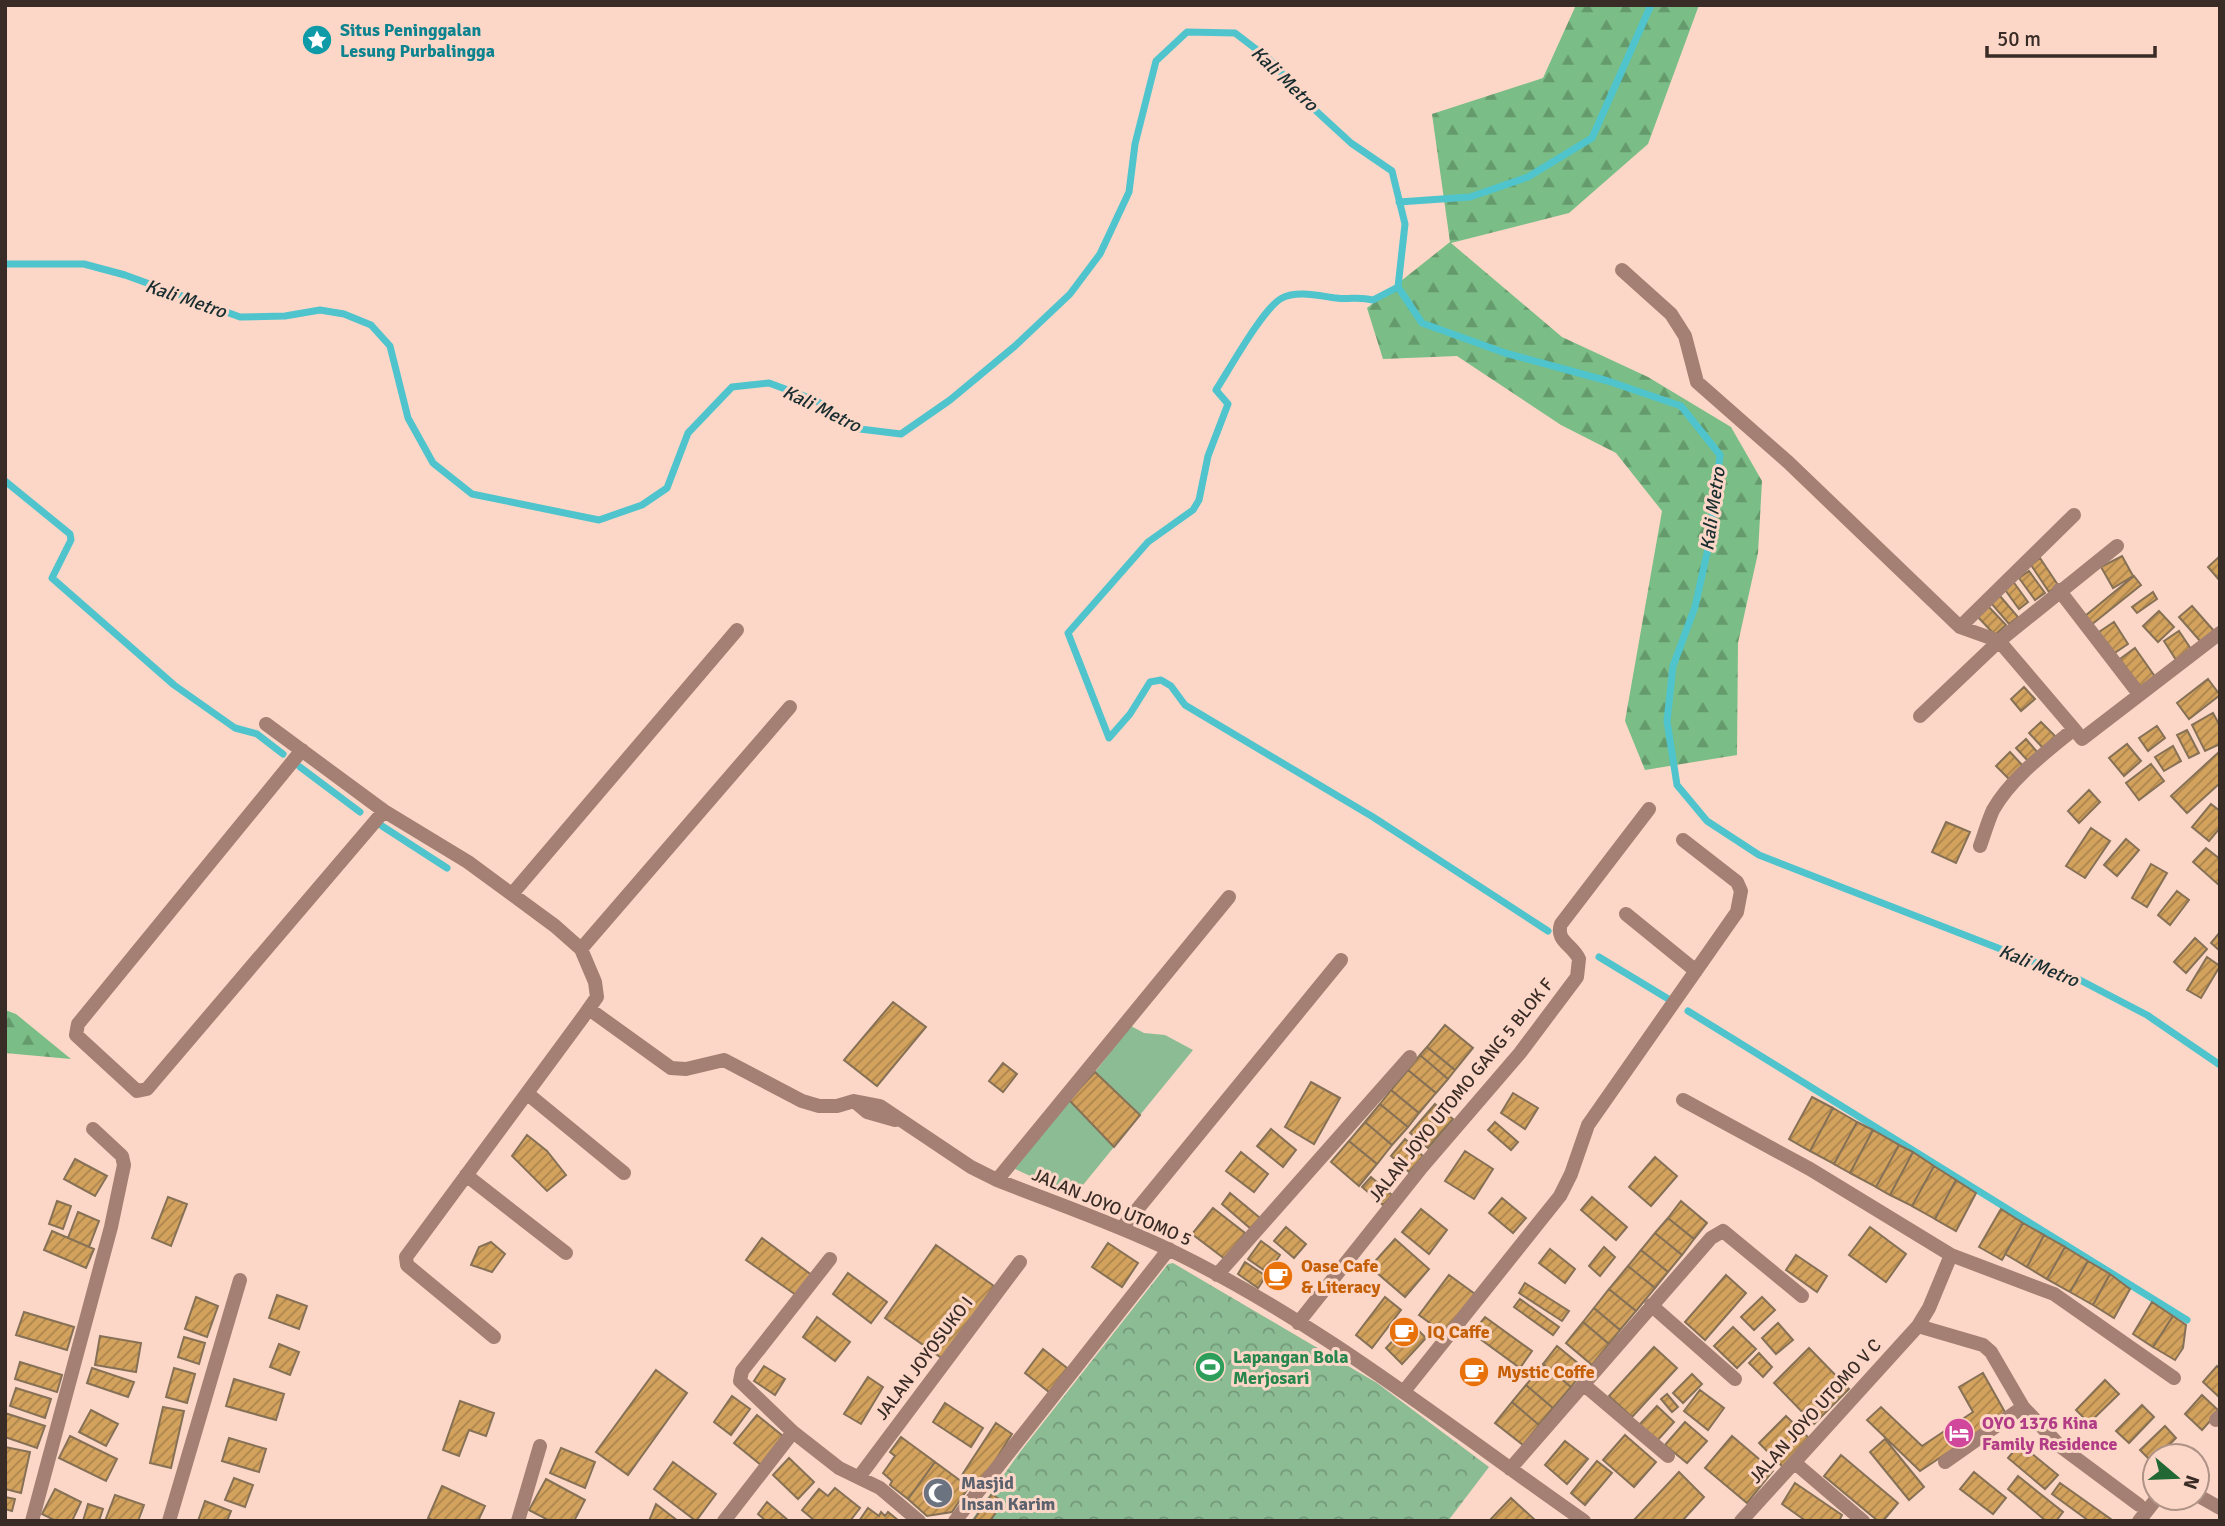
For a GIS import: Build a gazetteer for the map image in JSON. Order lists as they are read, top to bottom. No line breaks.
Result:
{"streets":{"street":["JALAN JOYO UTOMO GANG 5 BLOK F","JALAN JOYO UTOMO 5","JALAN JOYOSUKO I","JALAN JOYO UTOMO V C"]},"crossings":[["JALAN JOYO UTOMO GANG 5 BLOK F","JALAN JOYO UTOMO 5"]],"water":["Kali Metro"],"places":{"place":["Situs Peninggalan Lesung Purbalingga"],"cafe":["Oase Cafe & Literacy","IQ Caffe","Mystic Coffe"],"sports":["Lapangan Bola Merjosari"],"hotel":["OYO 1376 Kina Family Residence"],"mosque":["Masjid Insan Karim"]},"scale_bar":"50 m","north":"right"}
